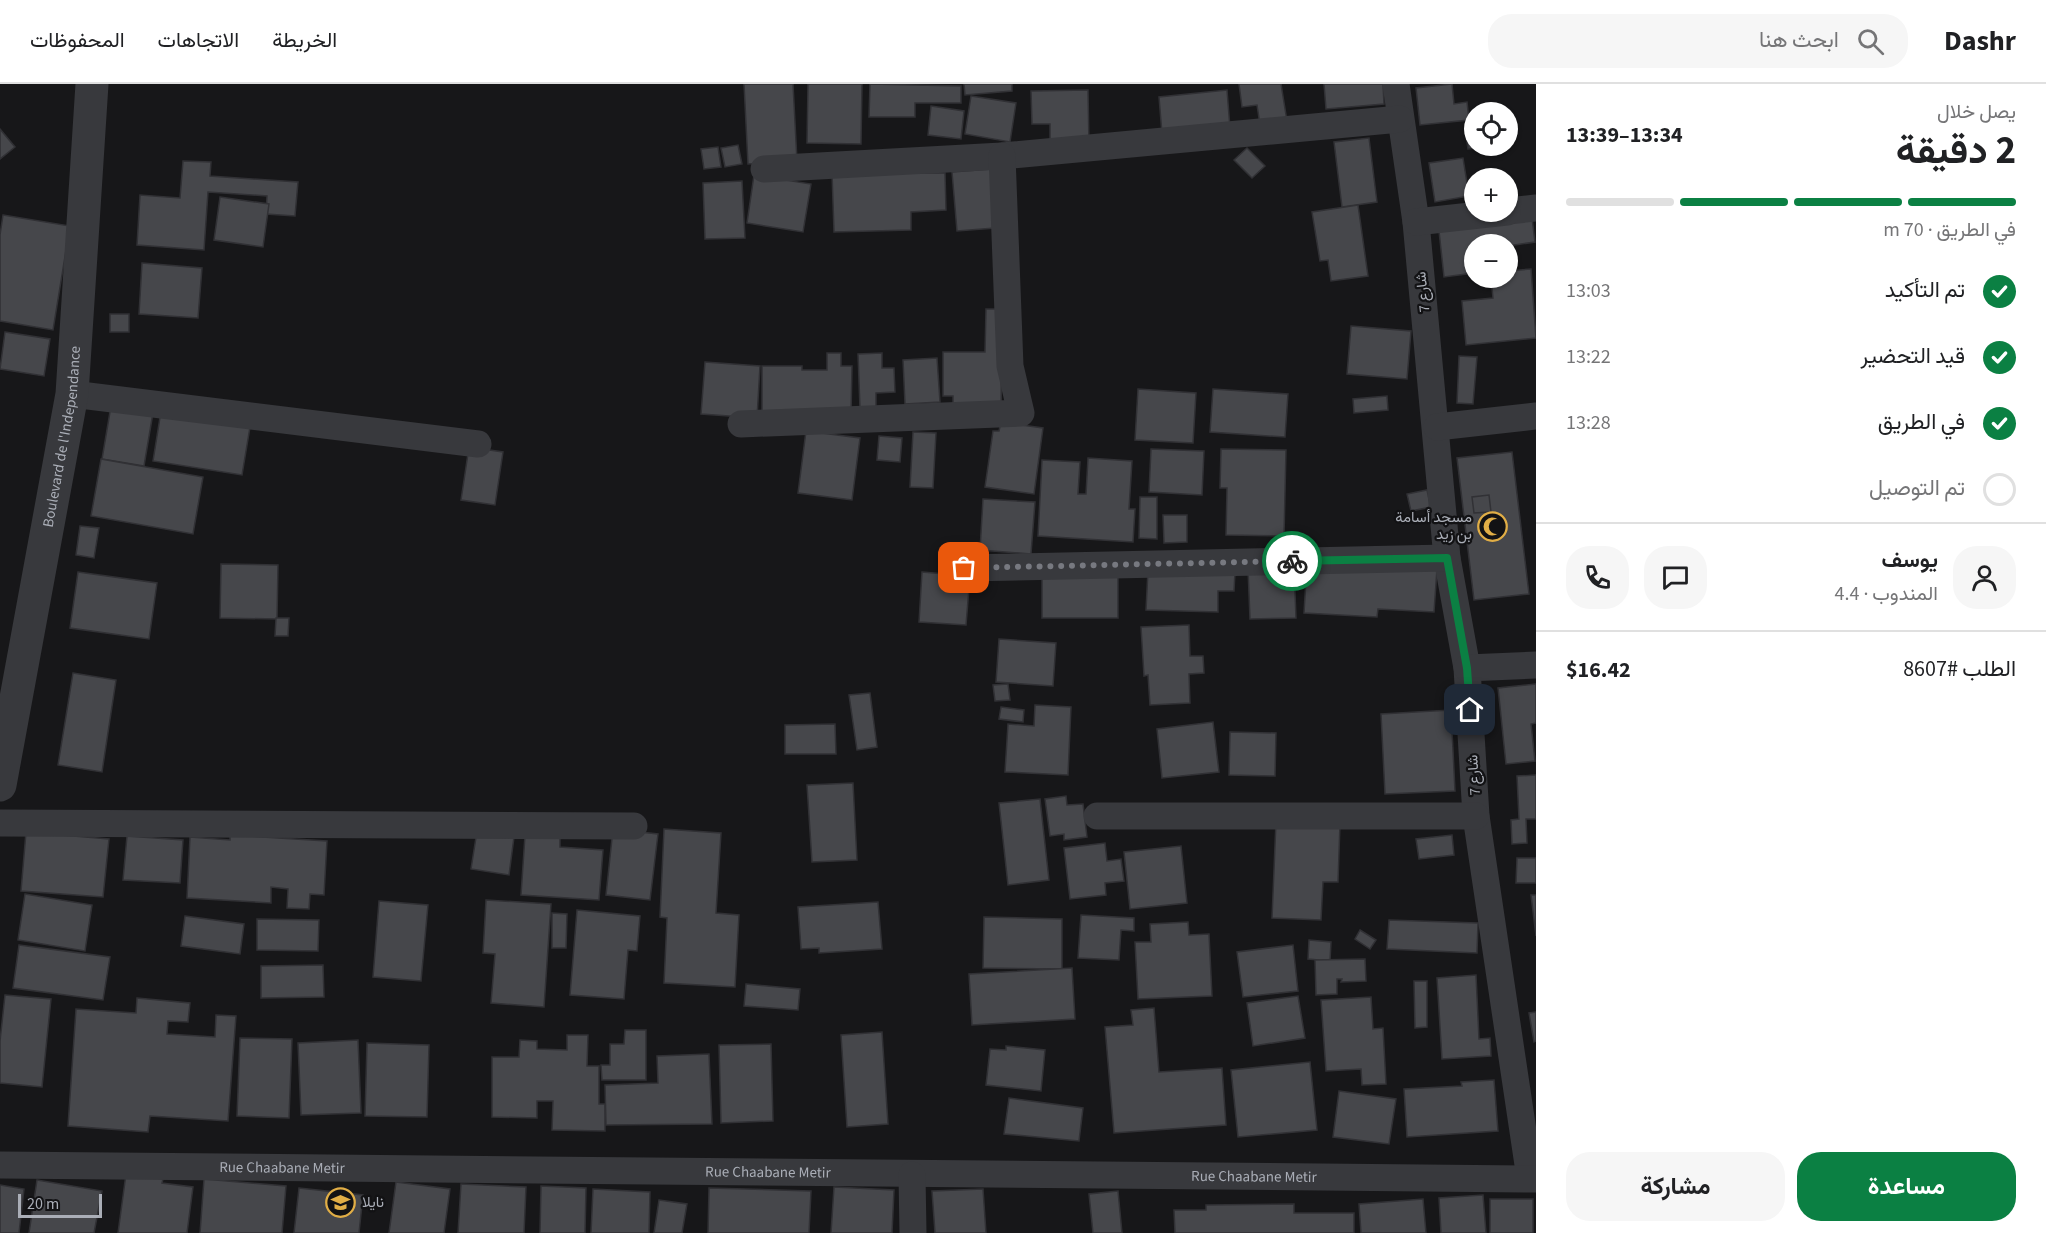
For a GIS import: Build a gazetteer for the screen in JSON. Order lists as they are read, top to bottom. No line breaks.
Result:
{"streets":{"street":["شارع 7","Boulevard de l'Independance","Rue Chaabane Metir"]},"crossings":[["شارع 7","Rue Chaabane Metir"]],"places":{"mosque":["مسجد أسامة بن زيد"],"school or university":["نايلا"]},"scale_bar":"20 m","page":{"header":"Dashr","search":"ابحث هنا","nav":["الخريطة","الاتجاهات","المحفوظات"],"heading":["2 دقيقة","يصل خلال","13:34–13:39"],"panel":["يوسف","المندوب · 4.4","الطلب #8607","$16.42"],"map_buttons":["+","−"],"bar":"في الطريق · 70 m","list":[["تم التأكيد","13:03"],["قيد التحضير","13:22"],["في الطريق","13:28"],"تم التوصيل"],"buttons":["مساعدة","مشاركة"],"scale":"20 m"}}
